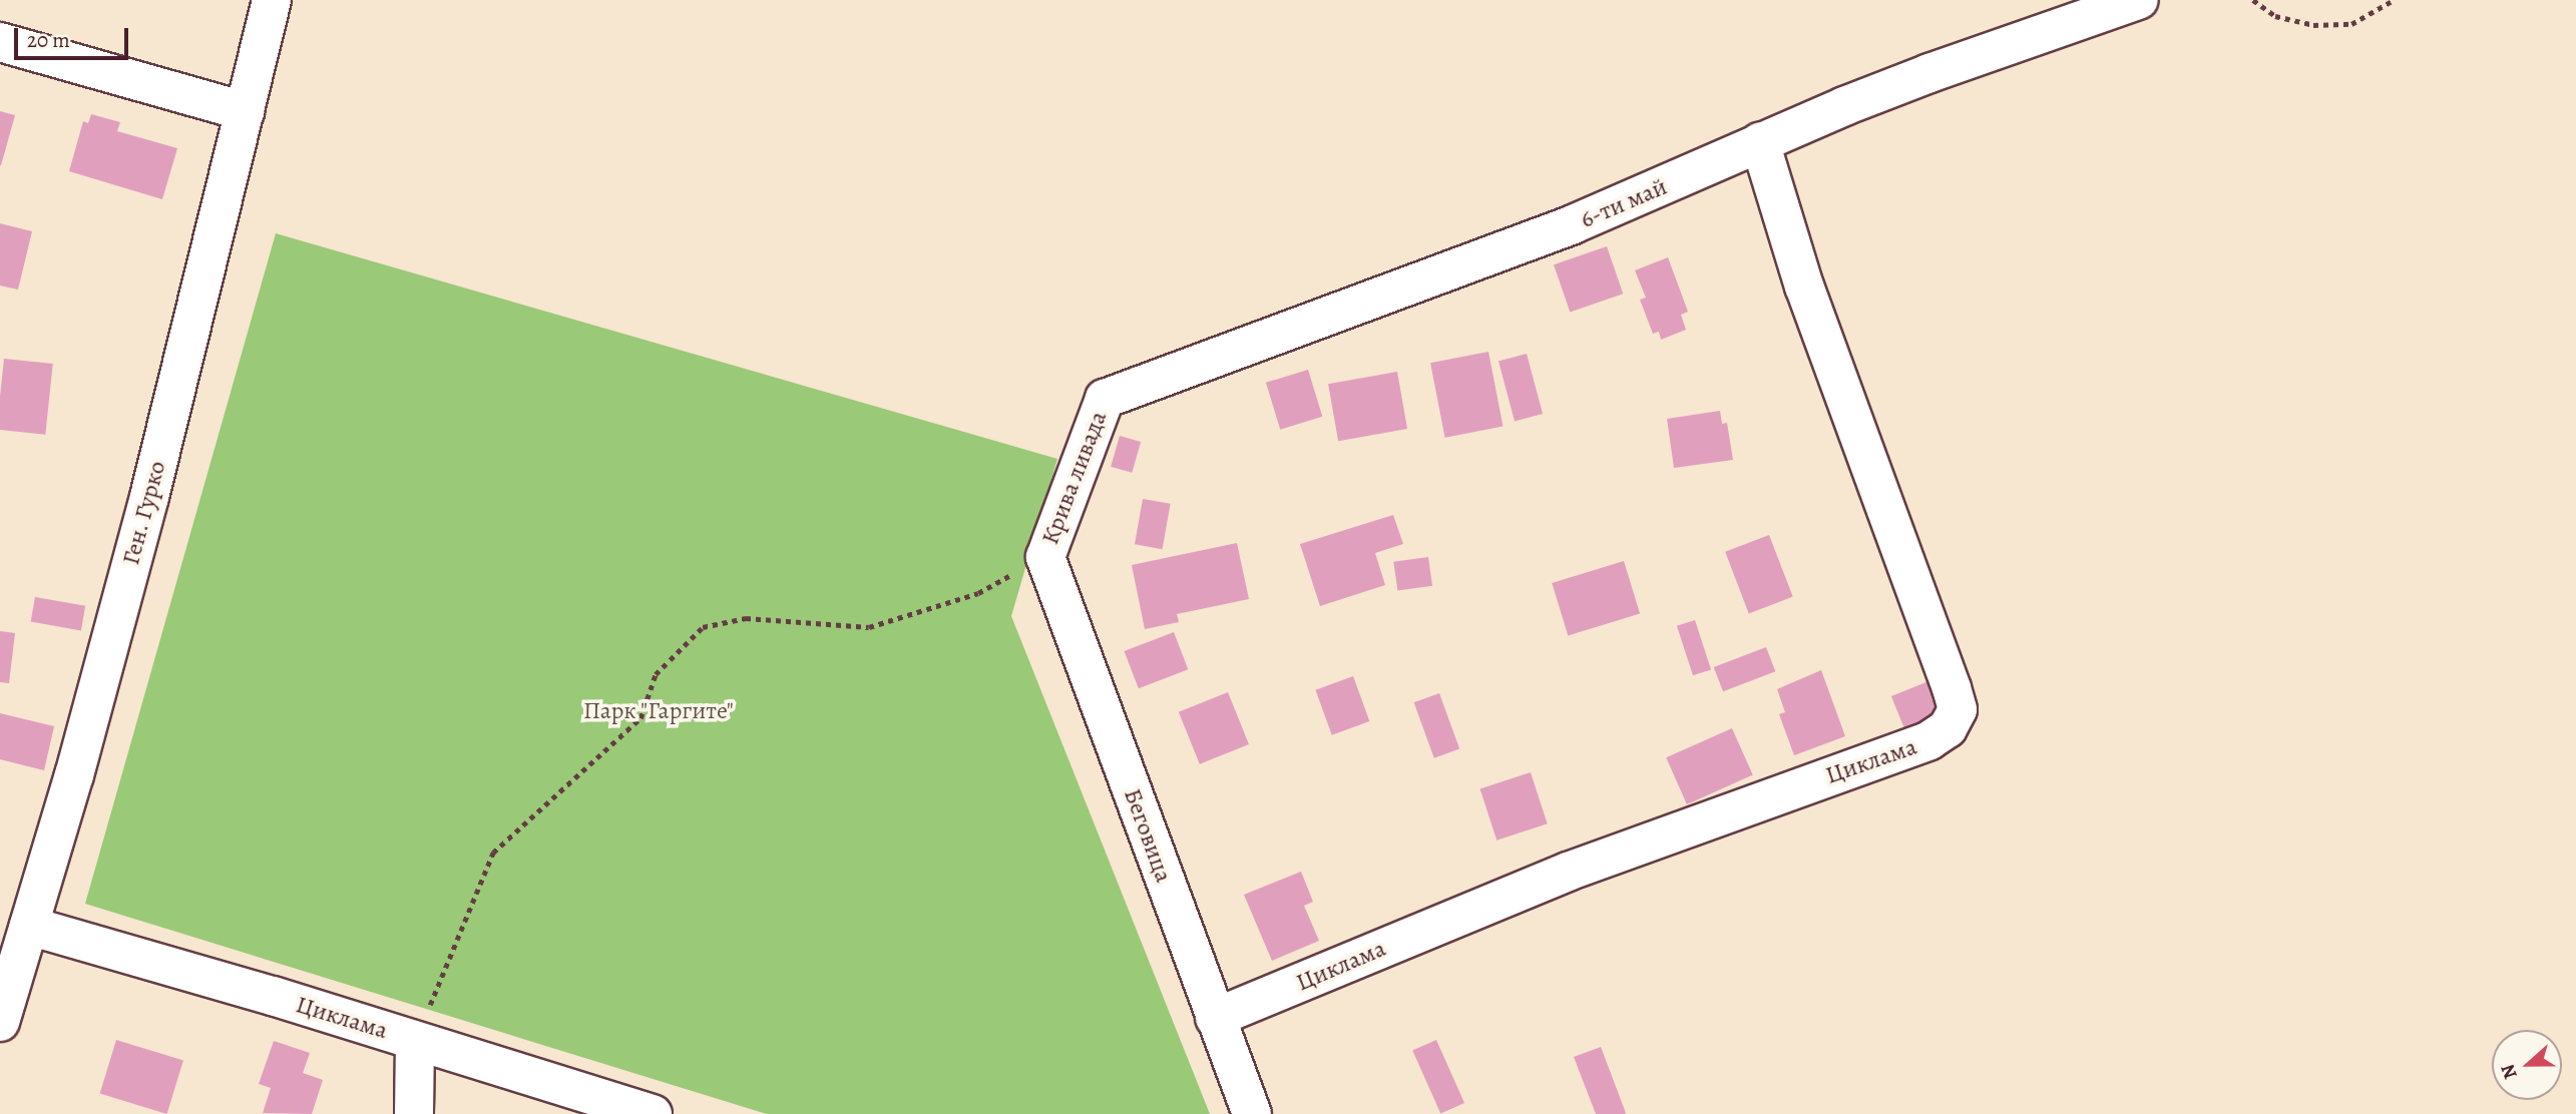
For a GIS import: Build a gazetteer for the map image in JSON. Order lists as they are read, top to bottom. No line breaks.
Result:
{"streets":{"street":["6-ти май","Крива ливада","Ген. Гурко","Циклама","Беговица"]},"crossings":[["6-ти май","Крива ливада"],["6-ти май","Циклама"],["Крива ливада","Беговица"],["Ген. Гурко","Циклама"],["Циклама","Беговица"]],"parks":["Парк \"Гаргите\""],"scale_bar":"20 m","north":"left"}
